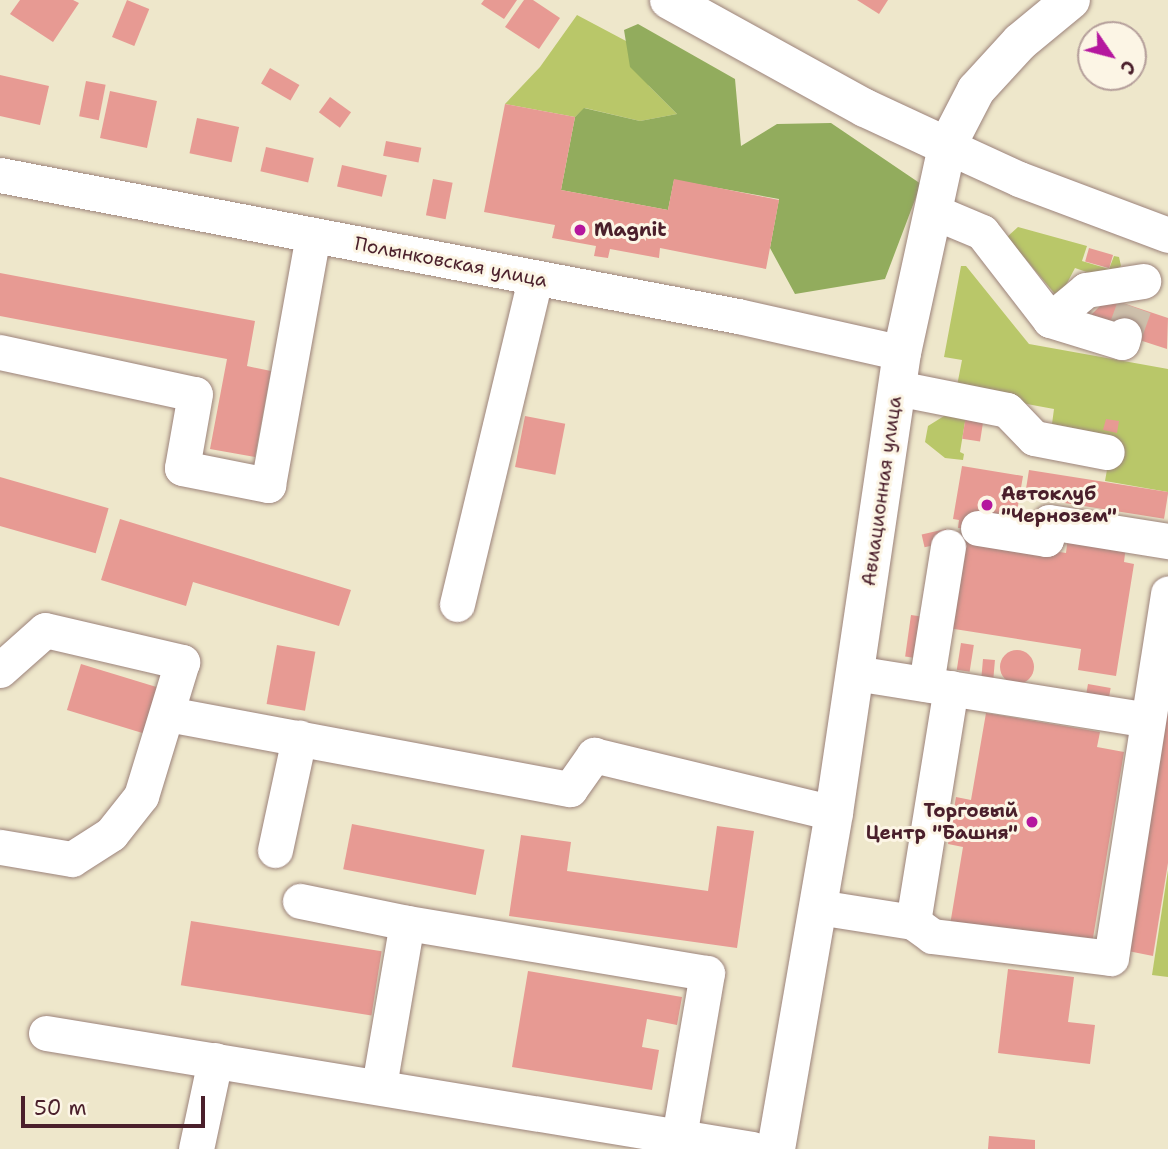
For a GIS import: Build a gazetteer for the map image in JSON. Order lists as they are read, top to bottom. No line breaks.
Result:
{"streets":{"main road":["Авиационная улица"],"street":["Полынковская улица"]},"crossings":[["Полынковская улица","Авиационная улица"]],"places":["Magnit","Автоклуб \"Чернозем\"","Торговый Центр \"Башня\""],"scale_bar":"50 m","north":"bottom right"}
